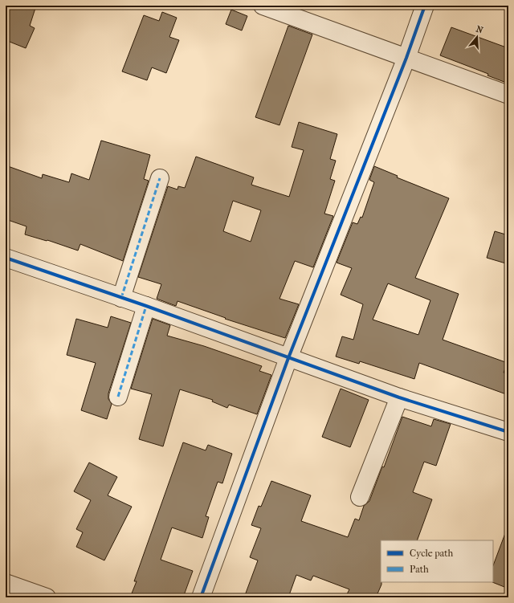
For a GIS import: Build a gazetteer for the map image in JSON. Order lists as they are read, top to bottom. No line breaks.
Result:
{"legend":["Cycle path","Path"],"north":"top"}
